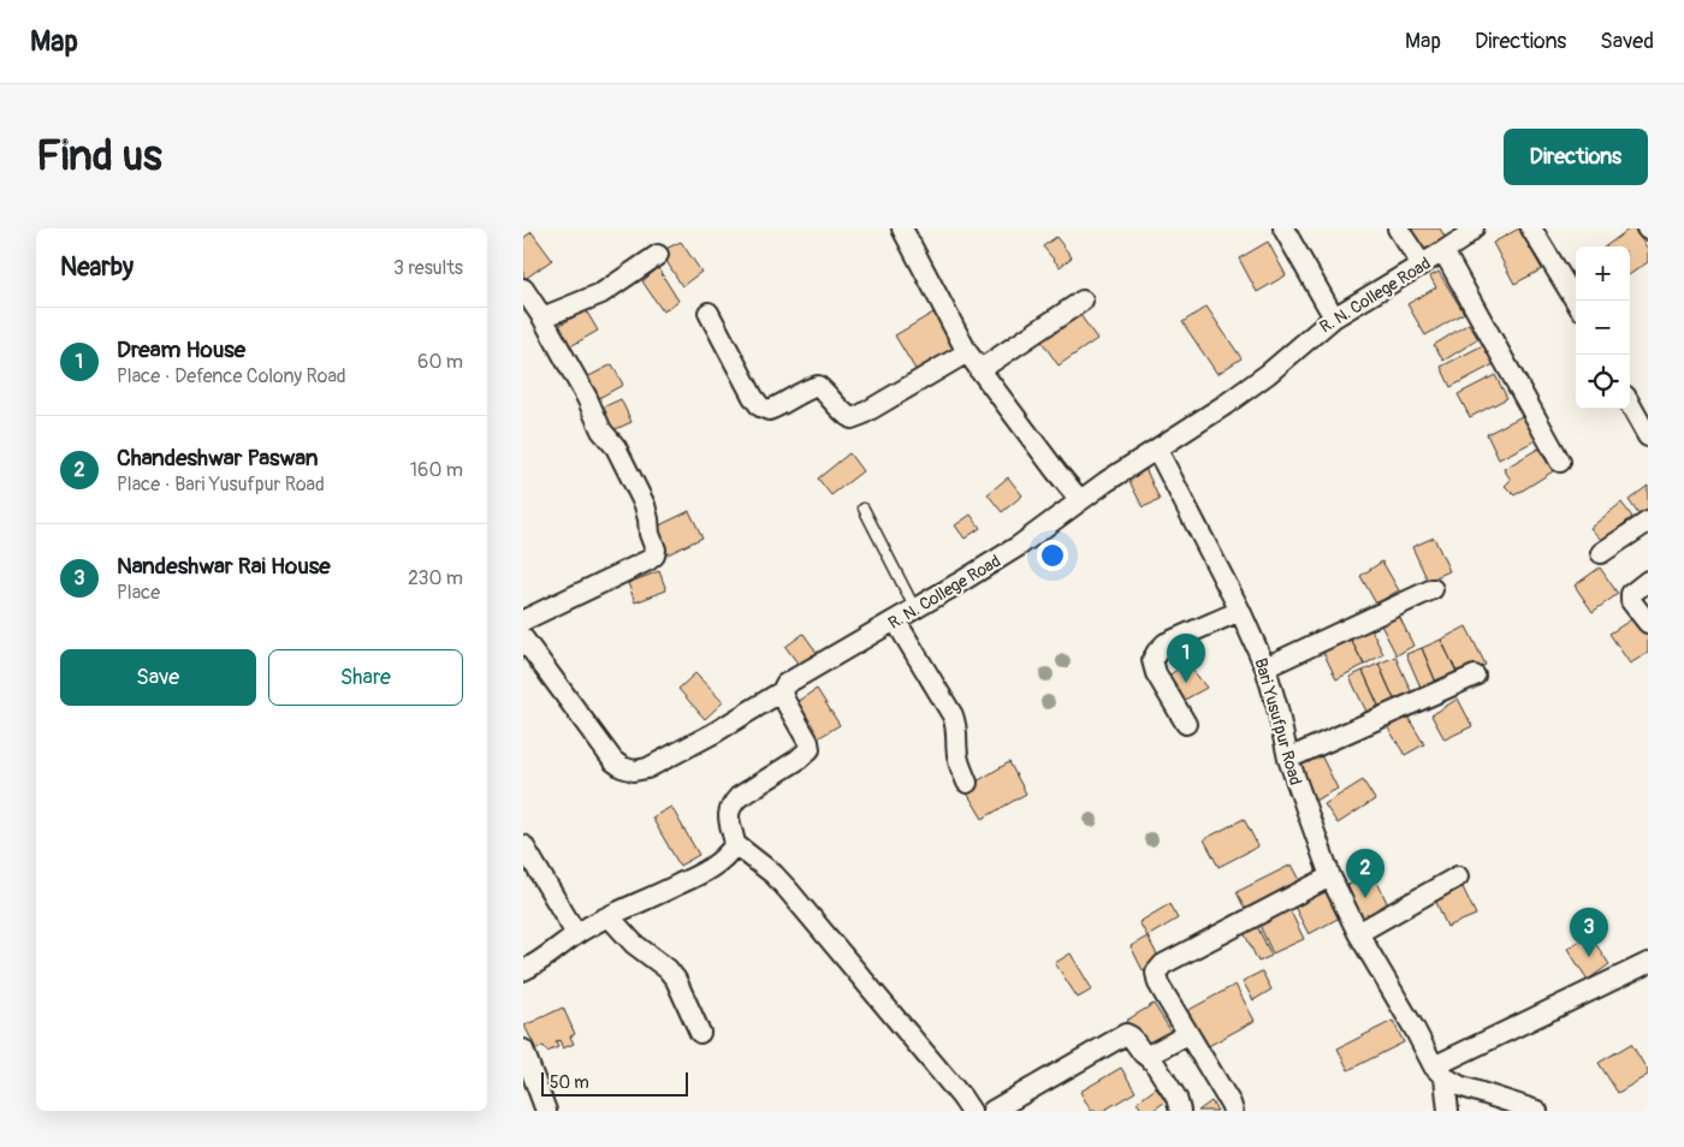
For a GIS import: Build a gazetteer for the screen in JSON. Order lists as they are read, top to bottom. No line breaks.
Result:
{"streets":{"street":["R. N. College Road","Bari Yusufpur Road"]},"crossings":[["R. N. College Road","Bari Yusufpur Road"]],"scale_bar":"50 m","page":{"header":"Map","nav":["Map","Directions","Saved"],"buttons":["Directions",["Save","Share"]],"title":"Find us","heading":["Nearby","3 results"],"map_buttons":["+","−"],"list":[{"mark":"1","name":"Dream House","note":"Place · Defence Colony Road","value":"60 m"},{"mark":"2","name":"Chandeshwar Paswan","note":"Place · Bari Yusufpur Road","value":"160 m"},{"mark":"3","name":"Nandeshwar Rai House","note":"Place","value":"230 m"}],"pins":["1","2","3"],"scale":"50 m"}}
